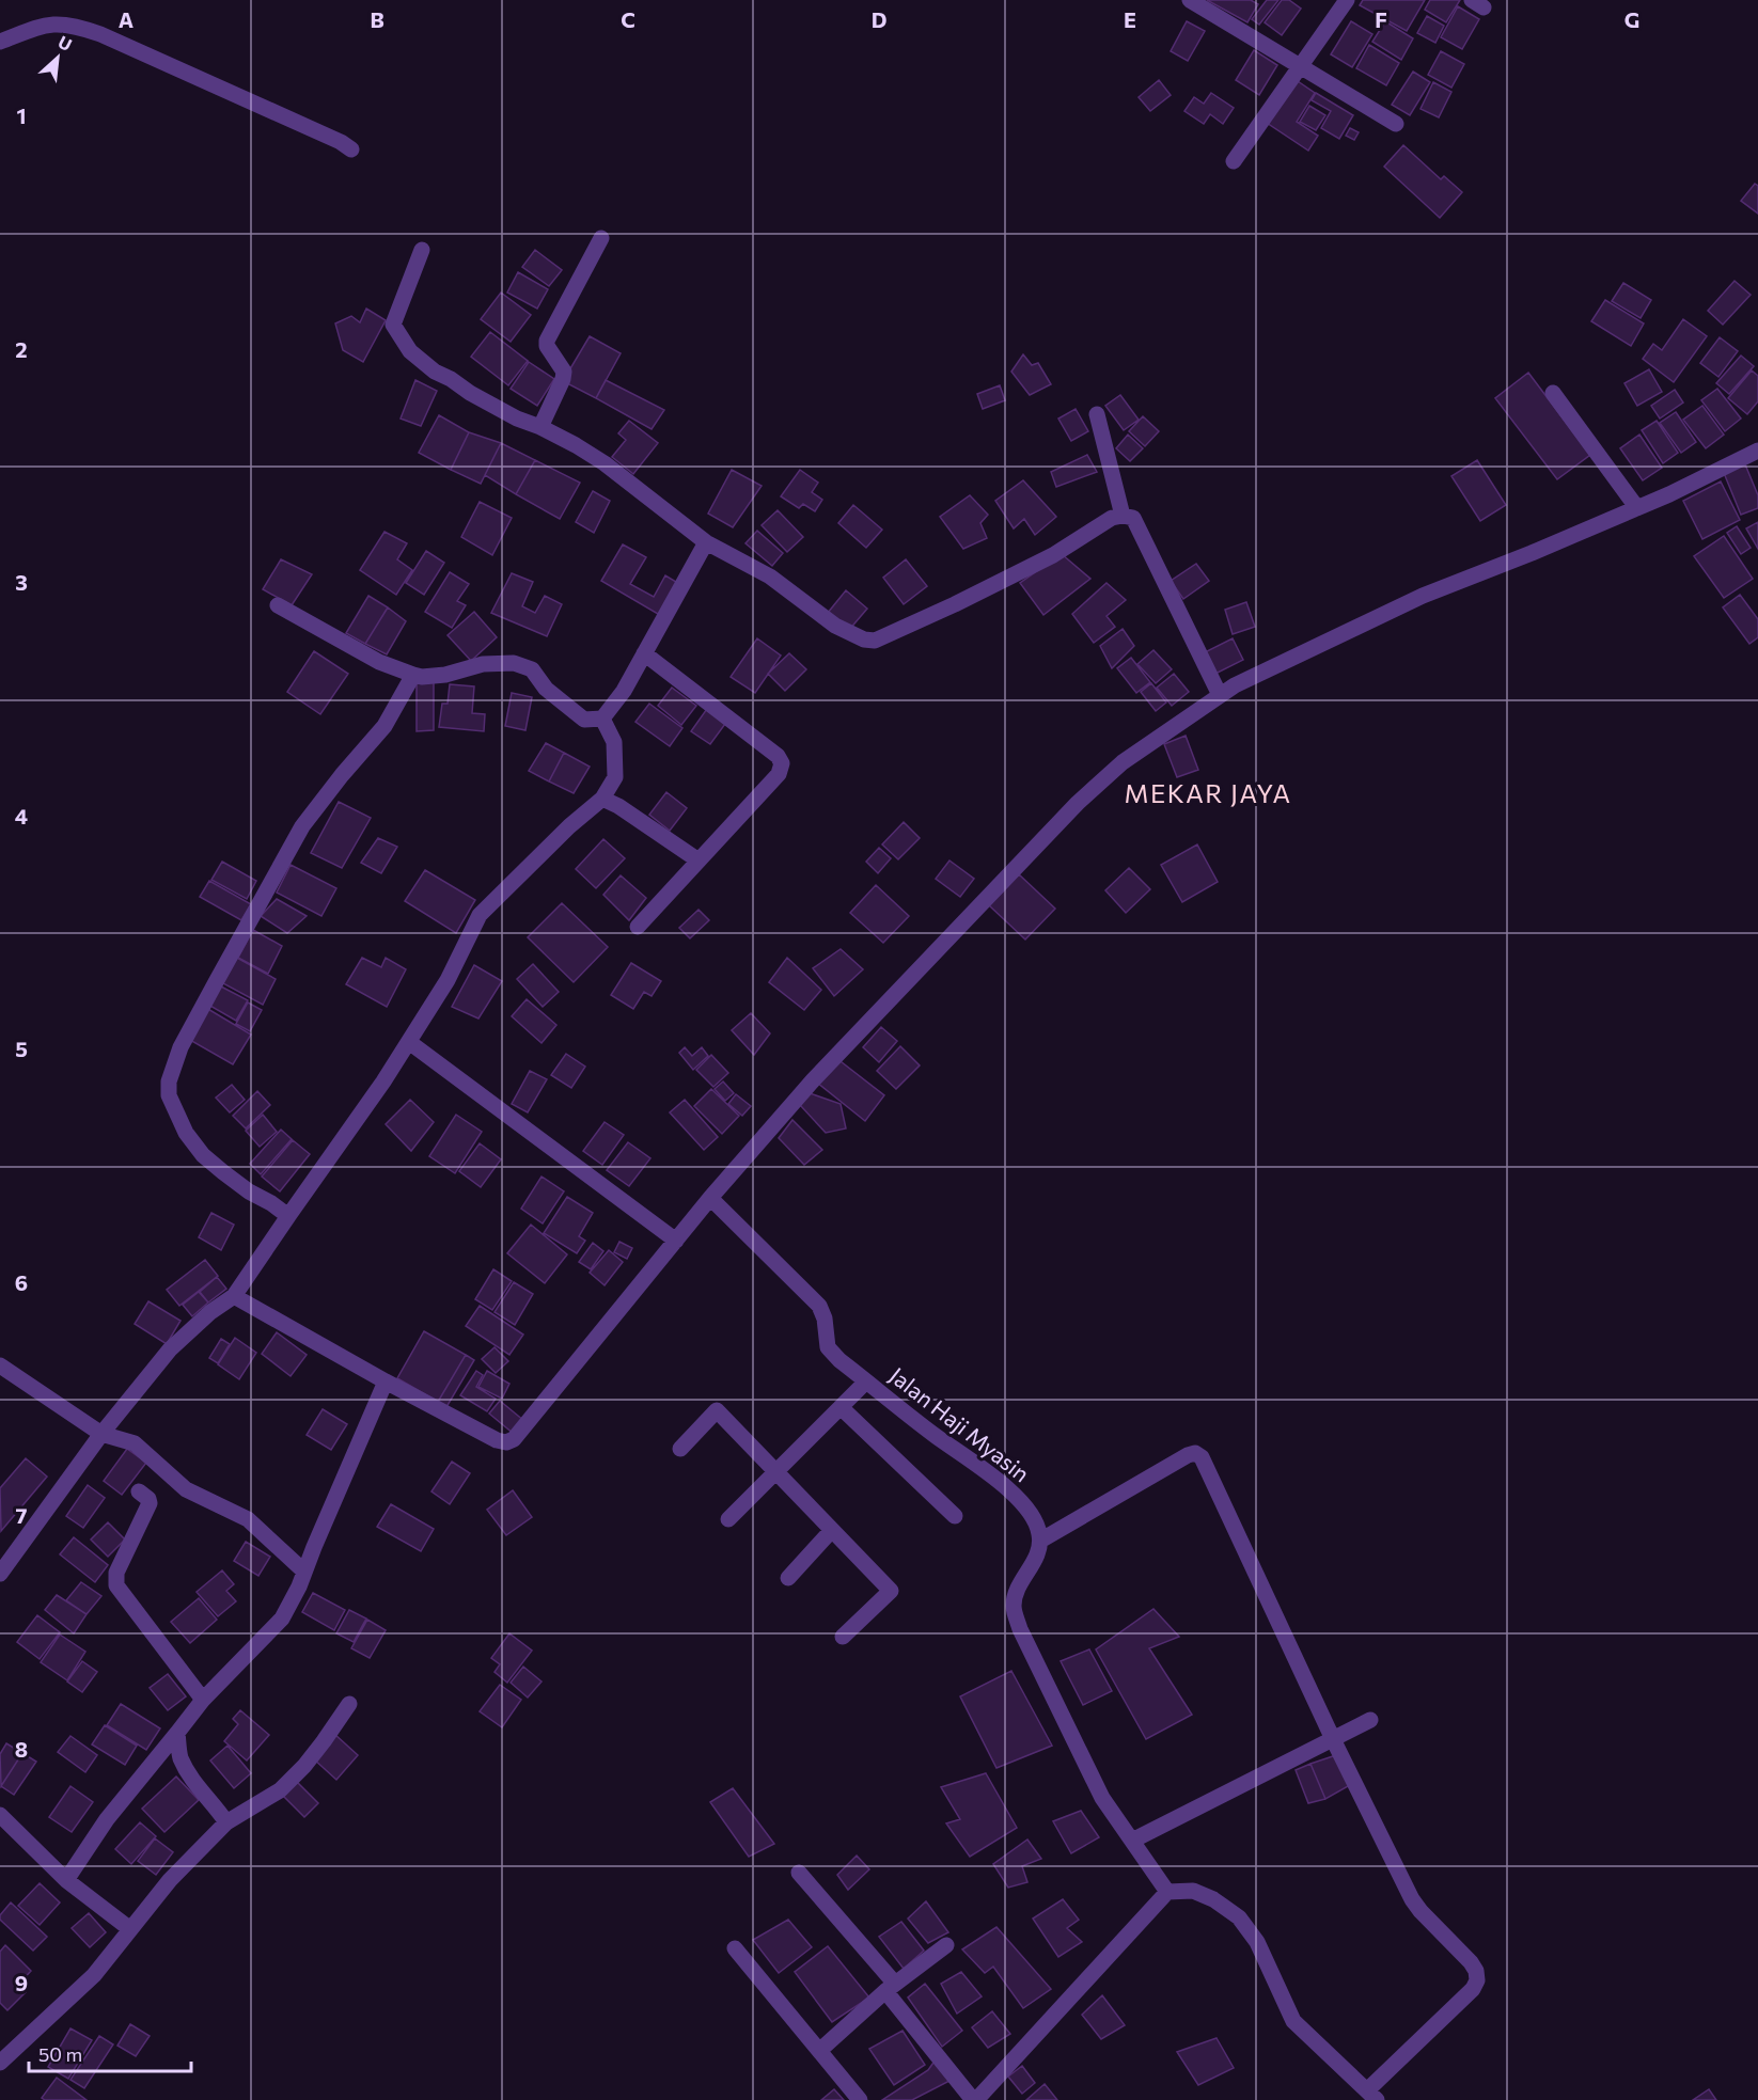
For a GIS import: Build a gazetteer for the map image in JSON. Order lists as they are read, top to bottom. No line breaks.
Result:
{"streets":{"street":["Jalan Haji Myasin"]},"districts":["MEKAR JAYA"],"scale_bar":"50 m","north":"top right","grid":{"columns":["A","B","C","D","E","F","G"],"rows":["1","2","3","4","5","6","7","8","9"]}}
